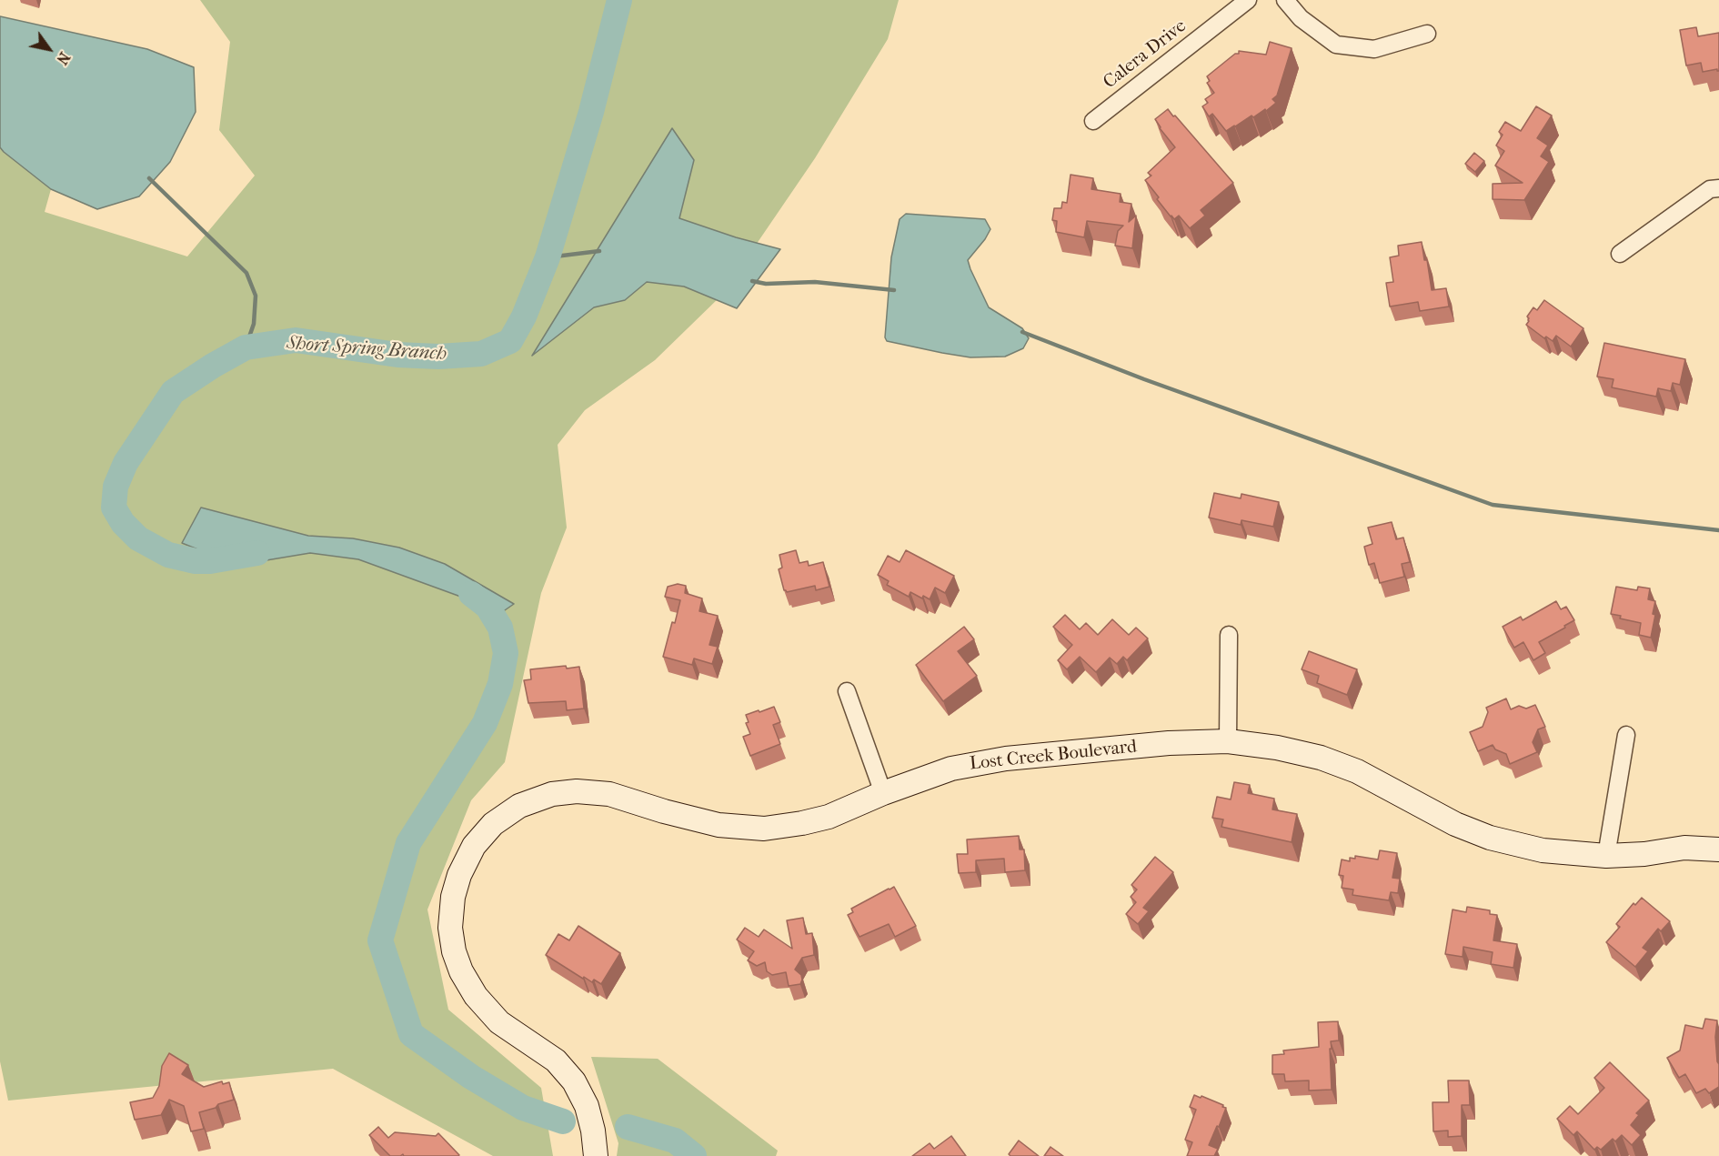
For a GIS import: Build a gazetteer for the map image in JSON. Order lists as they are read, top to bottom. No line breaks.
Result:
{"streets":{"street":["Calera Drive","Lost Creek Boulevard"]},"water":["Short Spring Branch"],"north":"bottom right"}
